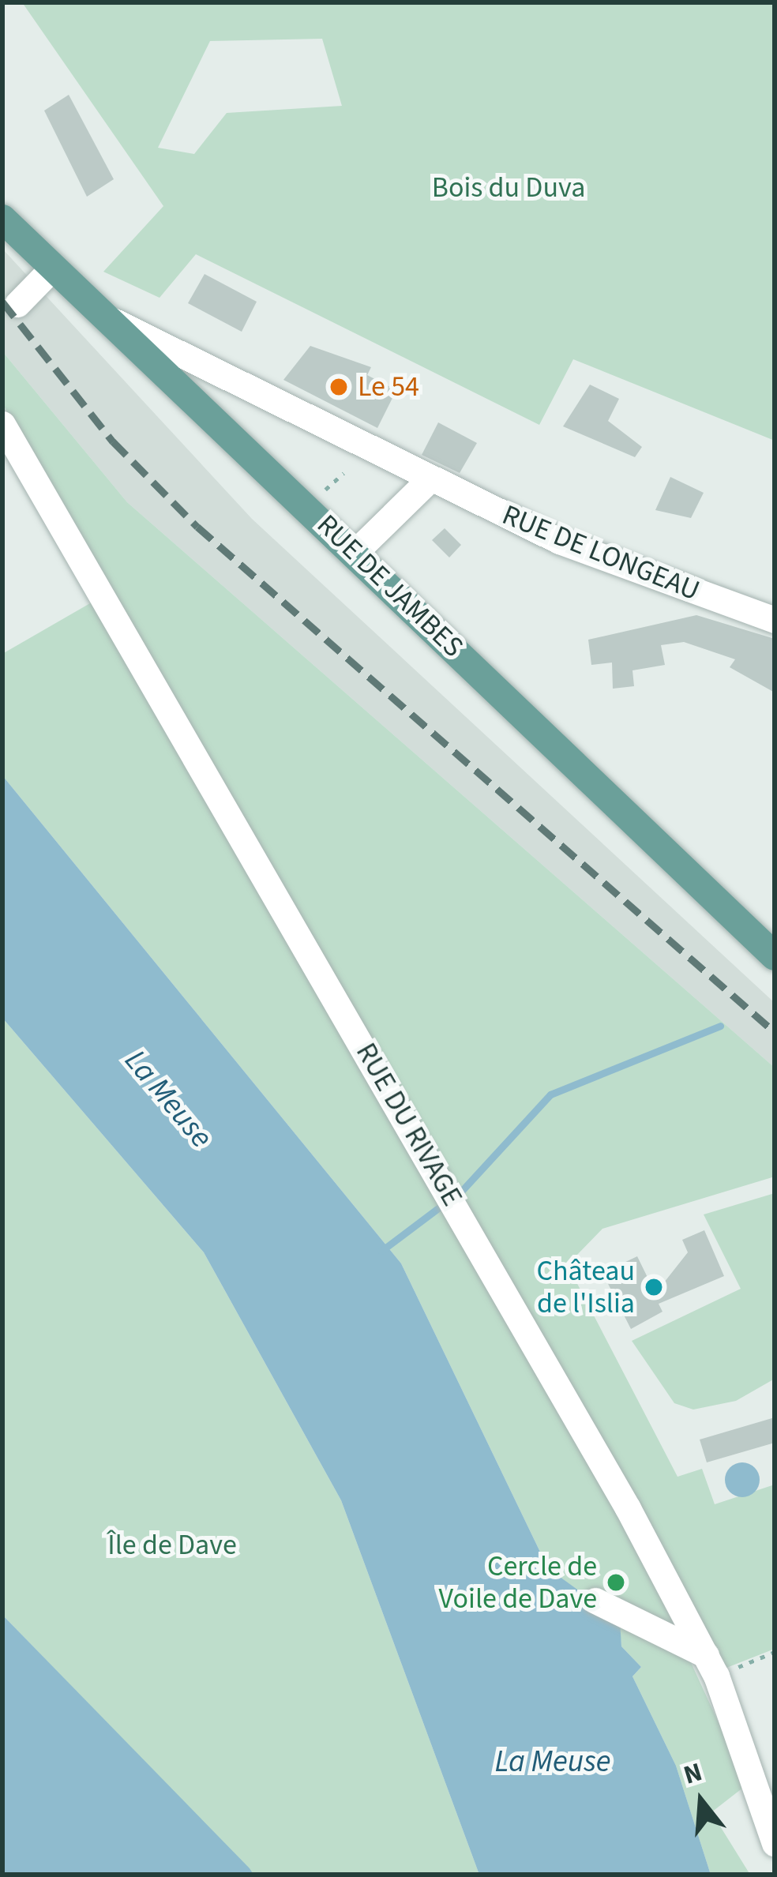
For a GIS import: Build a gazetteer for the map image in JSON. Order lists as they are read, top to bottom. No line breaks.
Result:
{"streets":{"main road":["RUE DE JAMBES"],"street":["RUE DE LONGEAU","RUE DU RIVAGE"]},"crossings":[["RUE DE LONGEAU","RUE DE JAMBES"]],"water":["La Meuse"],"parks":["Bois du Duva","Île de Dave"],"places":["Le 54","Château de l'Islia","Cercle de Voile de Dave"],"north":"top"}
